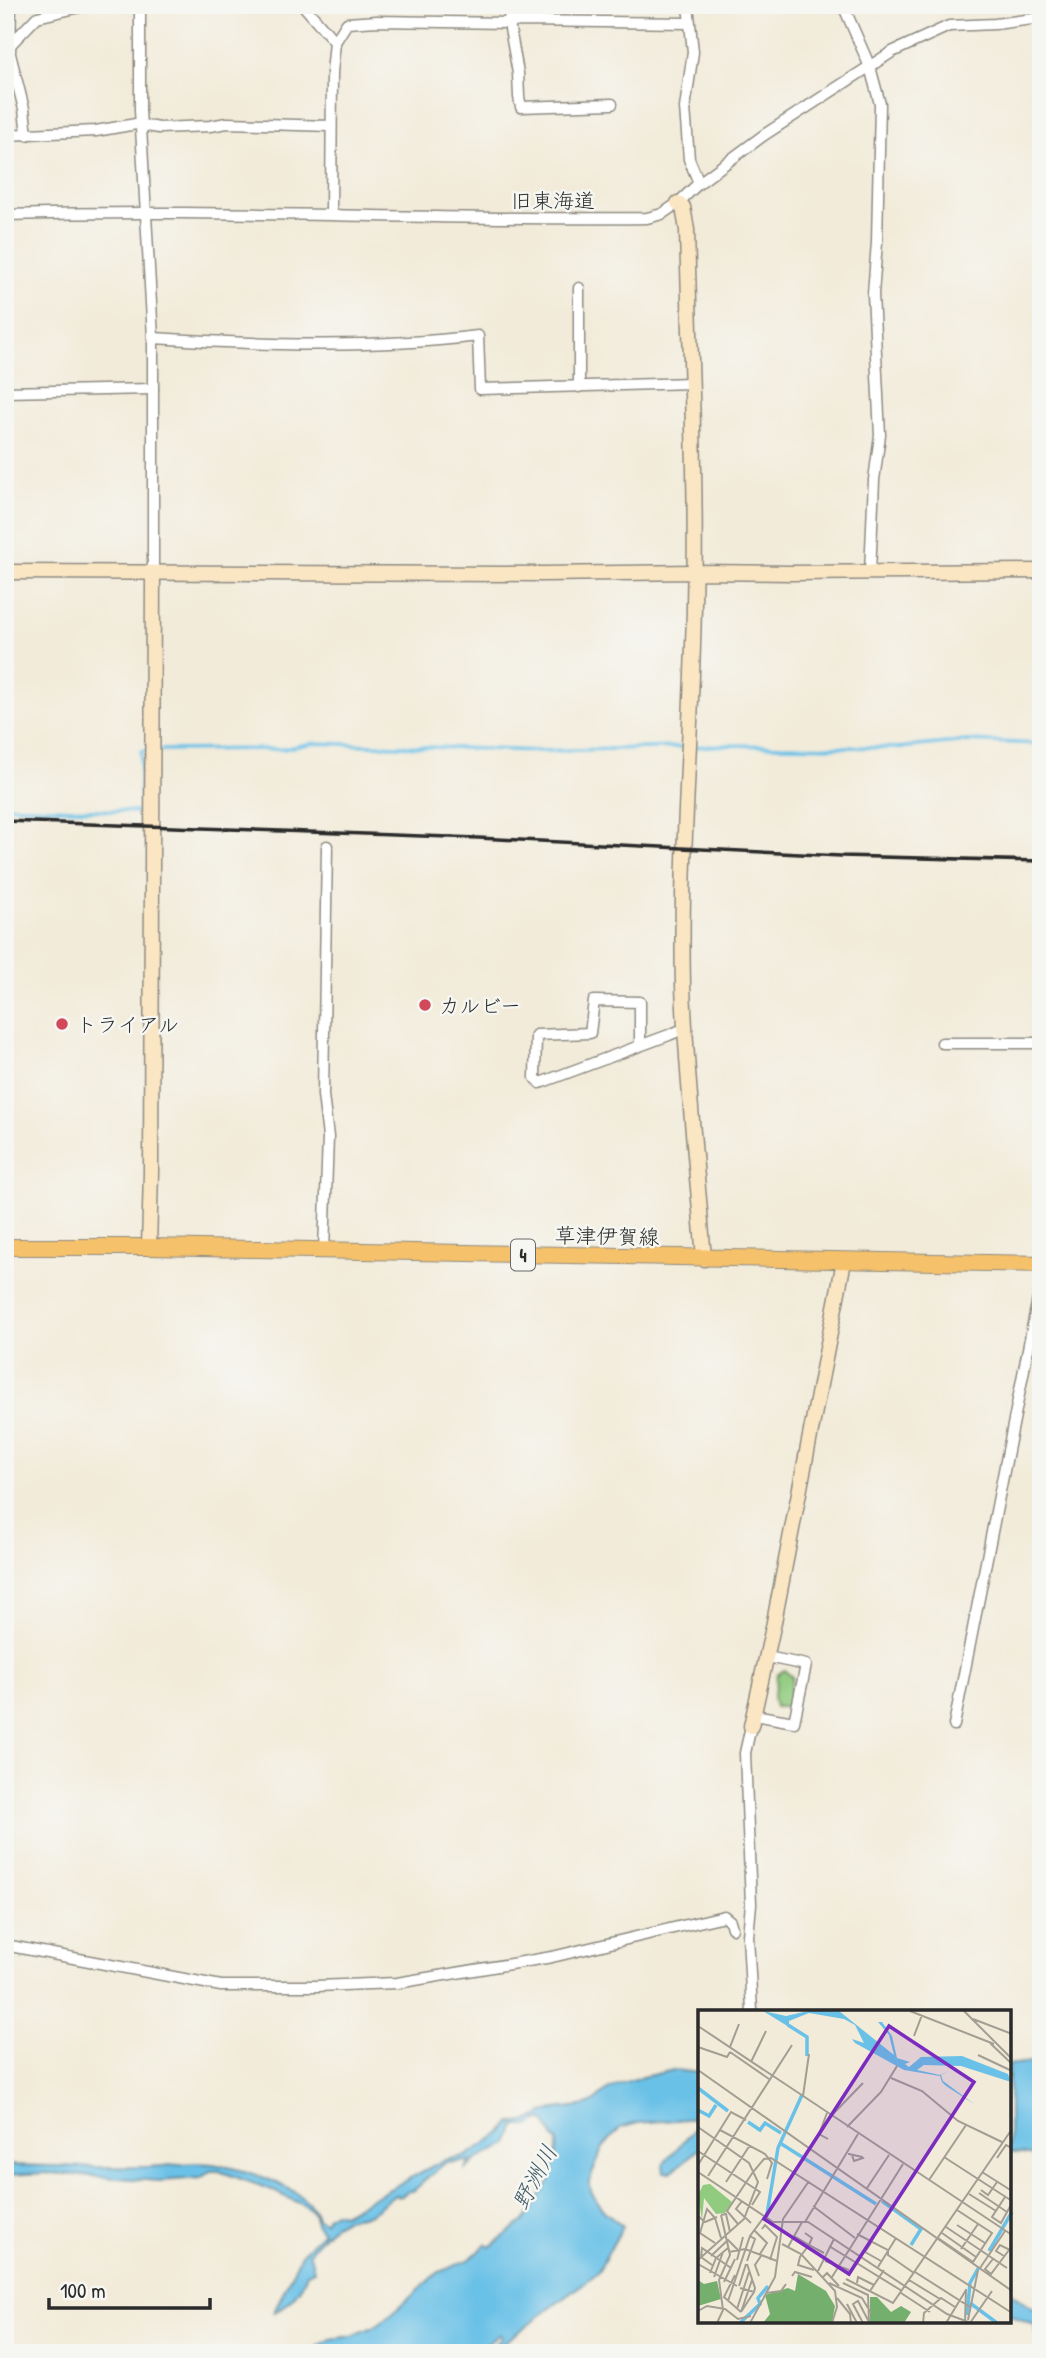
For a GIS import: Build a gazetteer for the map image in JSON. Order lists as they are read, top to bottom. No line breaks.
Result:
{"streets":{"main road":["草津伊賀線","4"],"street":["旧東海道"]},"water":["野洲川"],"places":["カルビー","トライアル"],"scale_bar":"100 m"}
